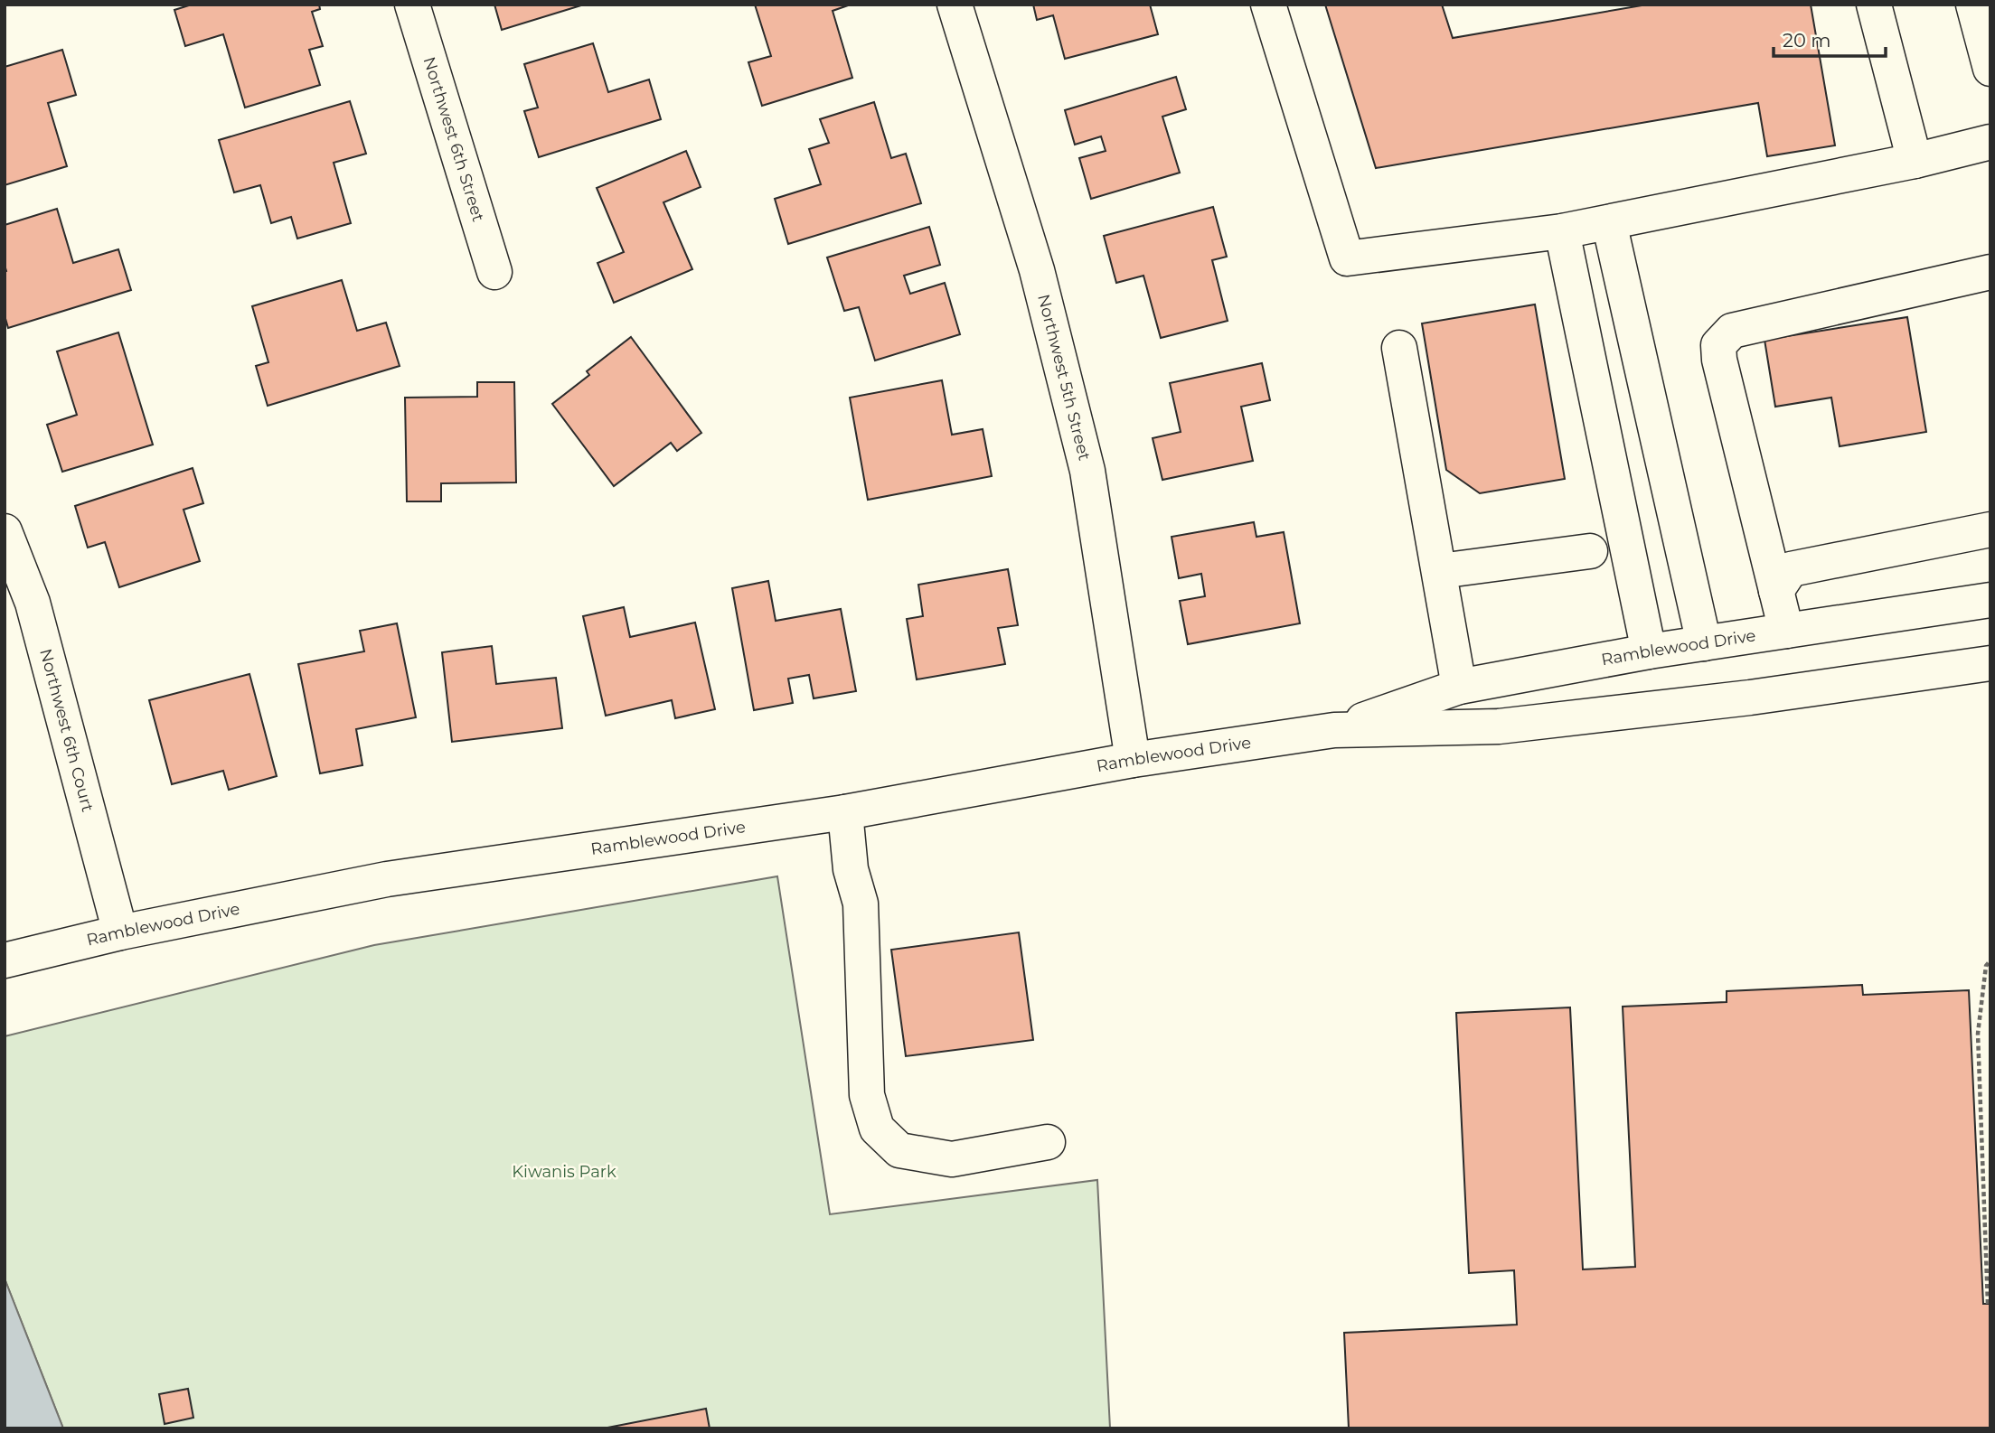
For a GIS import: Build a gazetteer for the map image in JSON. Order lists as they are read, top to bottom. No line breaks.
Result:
{"streets":{"street":["Northwest 6th Street","Northwest 5th Street","Ramblewood Drive","Northwest 6th Court"]},"crossings":[["Northwest 5th Street","Ramblewood Drive"],["Ramblewood Drive","Northwest 6th Court"]],"parks":["Kiwanis Park"],"scale_bar":"20 m"}
